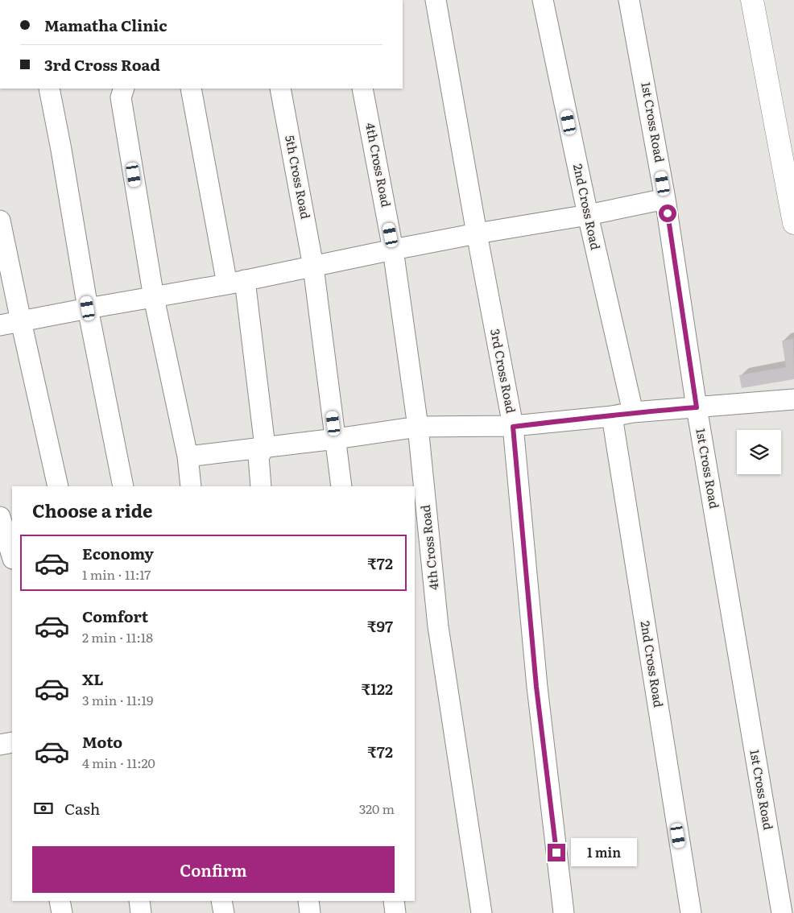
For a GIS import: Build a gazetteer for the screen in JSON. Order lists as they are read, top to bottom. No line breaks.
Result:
{"streets":{"street":["1st Cross Road","4th Cross Road","5th Cross Road","2nd Cross Road","3rd Cross Road"]},"page":{"banner":["Mamatha Clinic","3rd Cross Road"],"heading":"Choose a ride","list":[{"name":"Economy","note":"1 min · 11:17","value":"₹72"},{"name":"Comfort","note":"2 min · 11:18","value":"₹97"},{"name":"XL","note":"3 min · 11:19","value":"₹122"},{"name":"Moto","note":"4 min · 11:20","value":"₹72"}],"pay":["Cash","320 m"],"bubble":"1 min","buttons":"Confirm"}}
